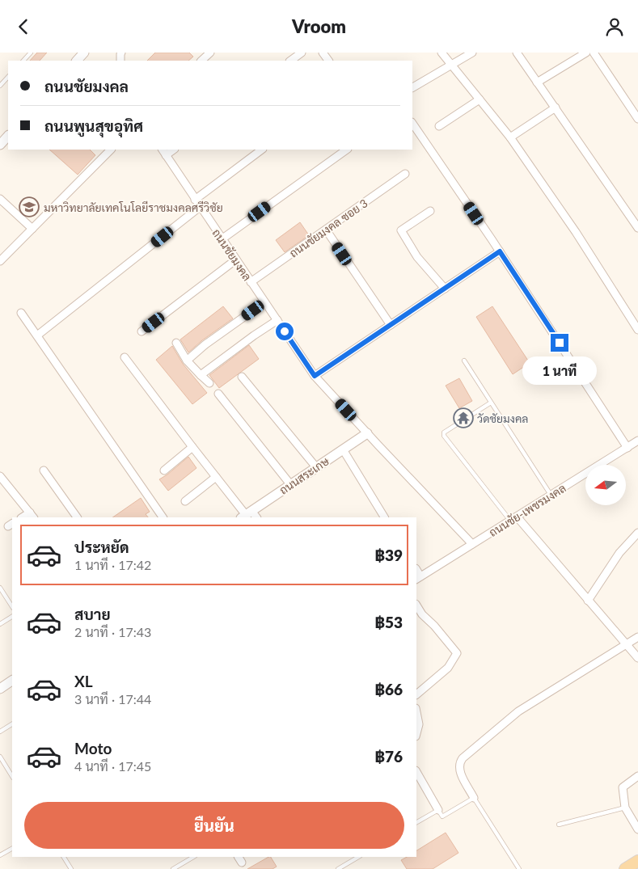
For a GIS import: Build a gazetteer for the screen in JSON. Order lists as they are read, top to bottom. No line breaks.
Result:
{"streets":{"street":["ถนนชัยมงคล ซอย 3","ถนนชัยมงคล","ถนนสระเกษ","ถนนชัย-เพชรมงคล"]},"crossings":[["ถนนชัยมงคล ซอย 3","ถนนชัยมงคล"],["ถนนชัยมงคล","ถนนสระเกษ"],["ถนนชัยมงคล","ถนนชัย-เพชรมงคล"]],"places":{"school or university":["มหาวิทยาลัยเทคโนโลยีราชมงคลศรีวิชัย"],"temple":["วัดชัยมงคล"]},"north":"left","page":{"header":"Vroom","banner":["ถนนชัยมงคล","ถนนพูนสุขอุทิศ"],"bubble":"1 นาที","list":[{"name":"ประหยัด","note":"1 นาที · 17:42","value":"฿39"},{"name":"สบาย","note":"2 นาที · 17:43","value":"฿53"},{"name":"XL","note":"3 นาที · 17:44","value":"฿66"},{"name":"Moto","note":"4 นาที · 17:45","value":"฿76"}],"buttons":"ยืนยัน"}}
